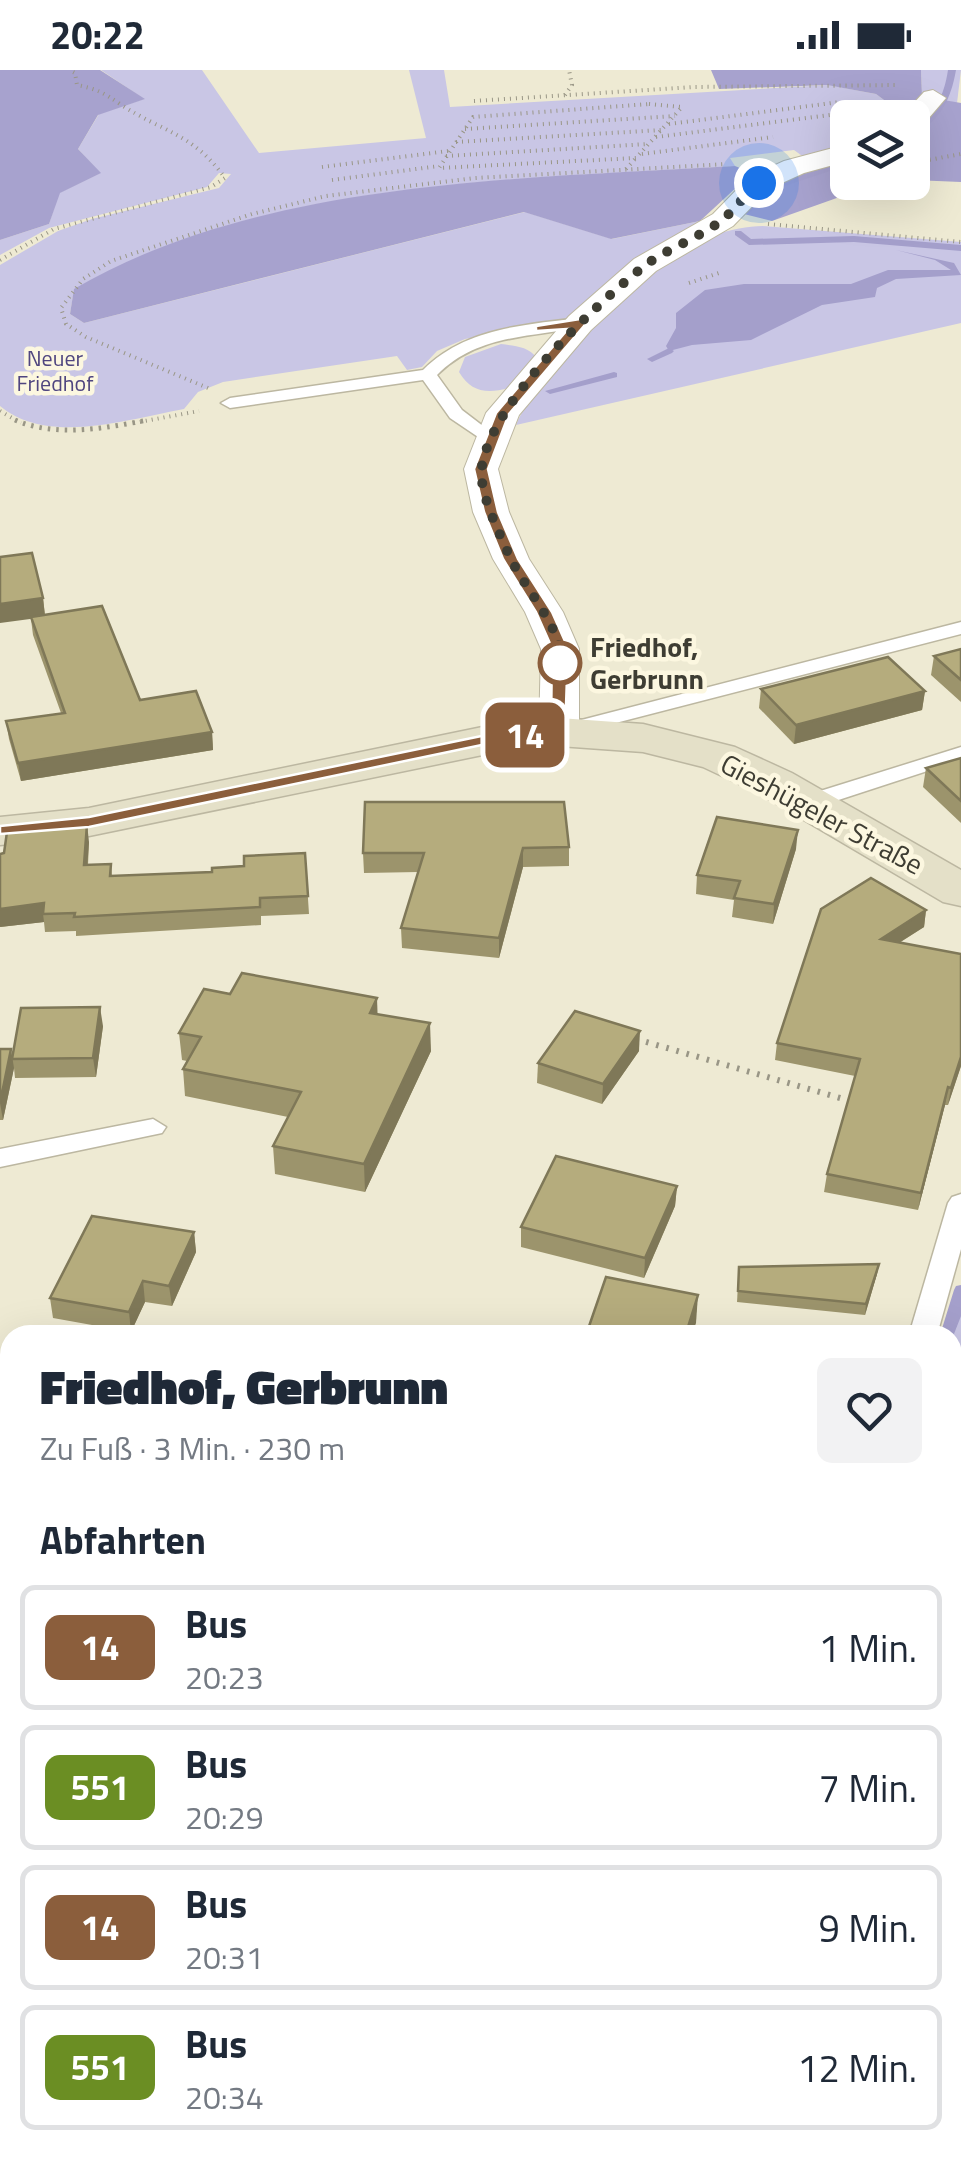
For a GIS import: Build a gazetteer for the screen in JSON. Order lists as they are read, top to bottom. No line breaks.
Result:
{"streets":{"street":["Gieshügeler Straße"]},"parks":["Neuer Friedhof"],"places":["Friedhof, Gerbrunn"],"lines":["bus line 14"],"page":{"status":"20:22","on_map":"14","heading":[["Friedhof, Gerbrunn","Zu Fuß · 3 Min. · 230 m"],"Abfahrten"],"list":[{"mark":"14","name":"Bus","note":"20:23","value":"1 Min."},{"mark":"551","name":"Bus","note":"20:29","value":"7 Min."},{"mark":"14","name":"Bus","note":"20:31","value":"9 Min."},{"mark":"551","name":"Bus","note":"20:34","value":"12 Min."}]}}
